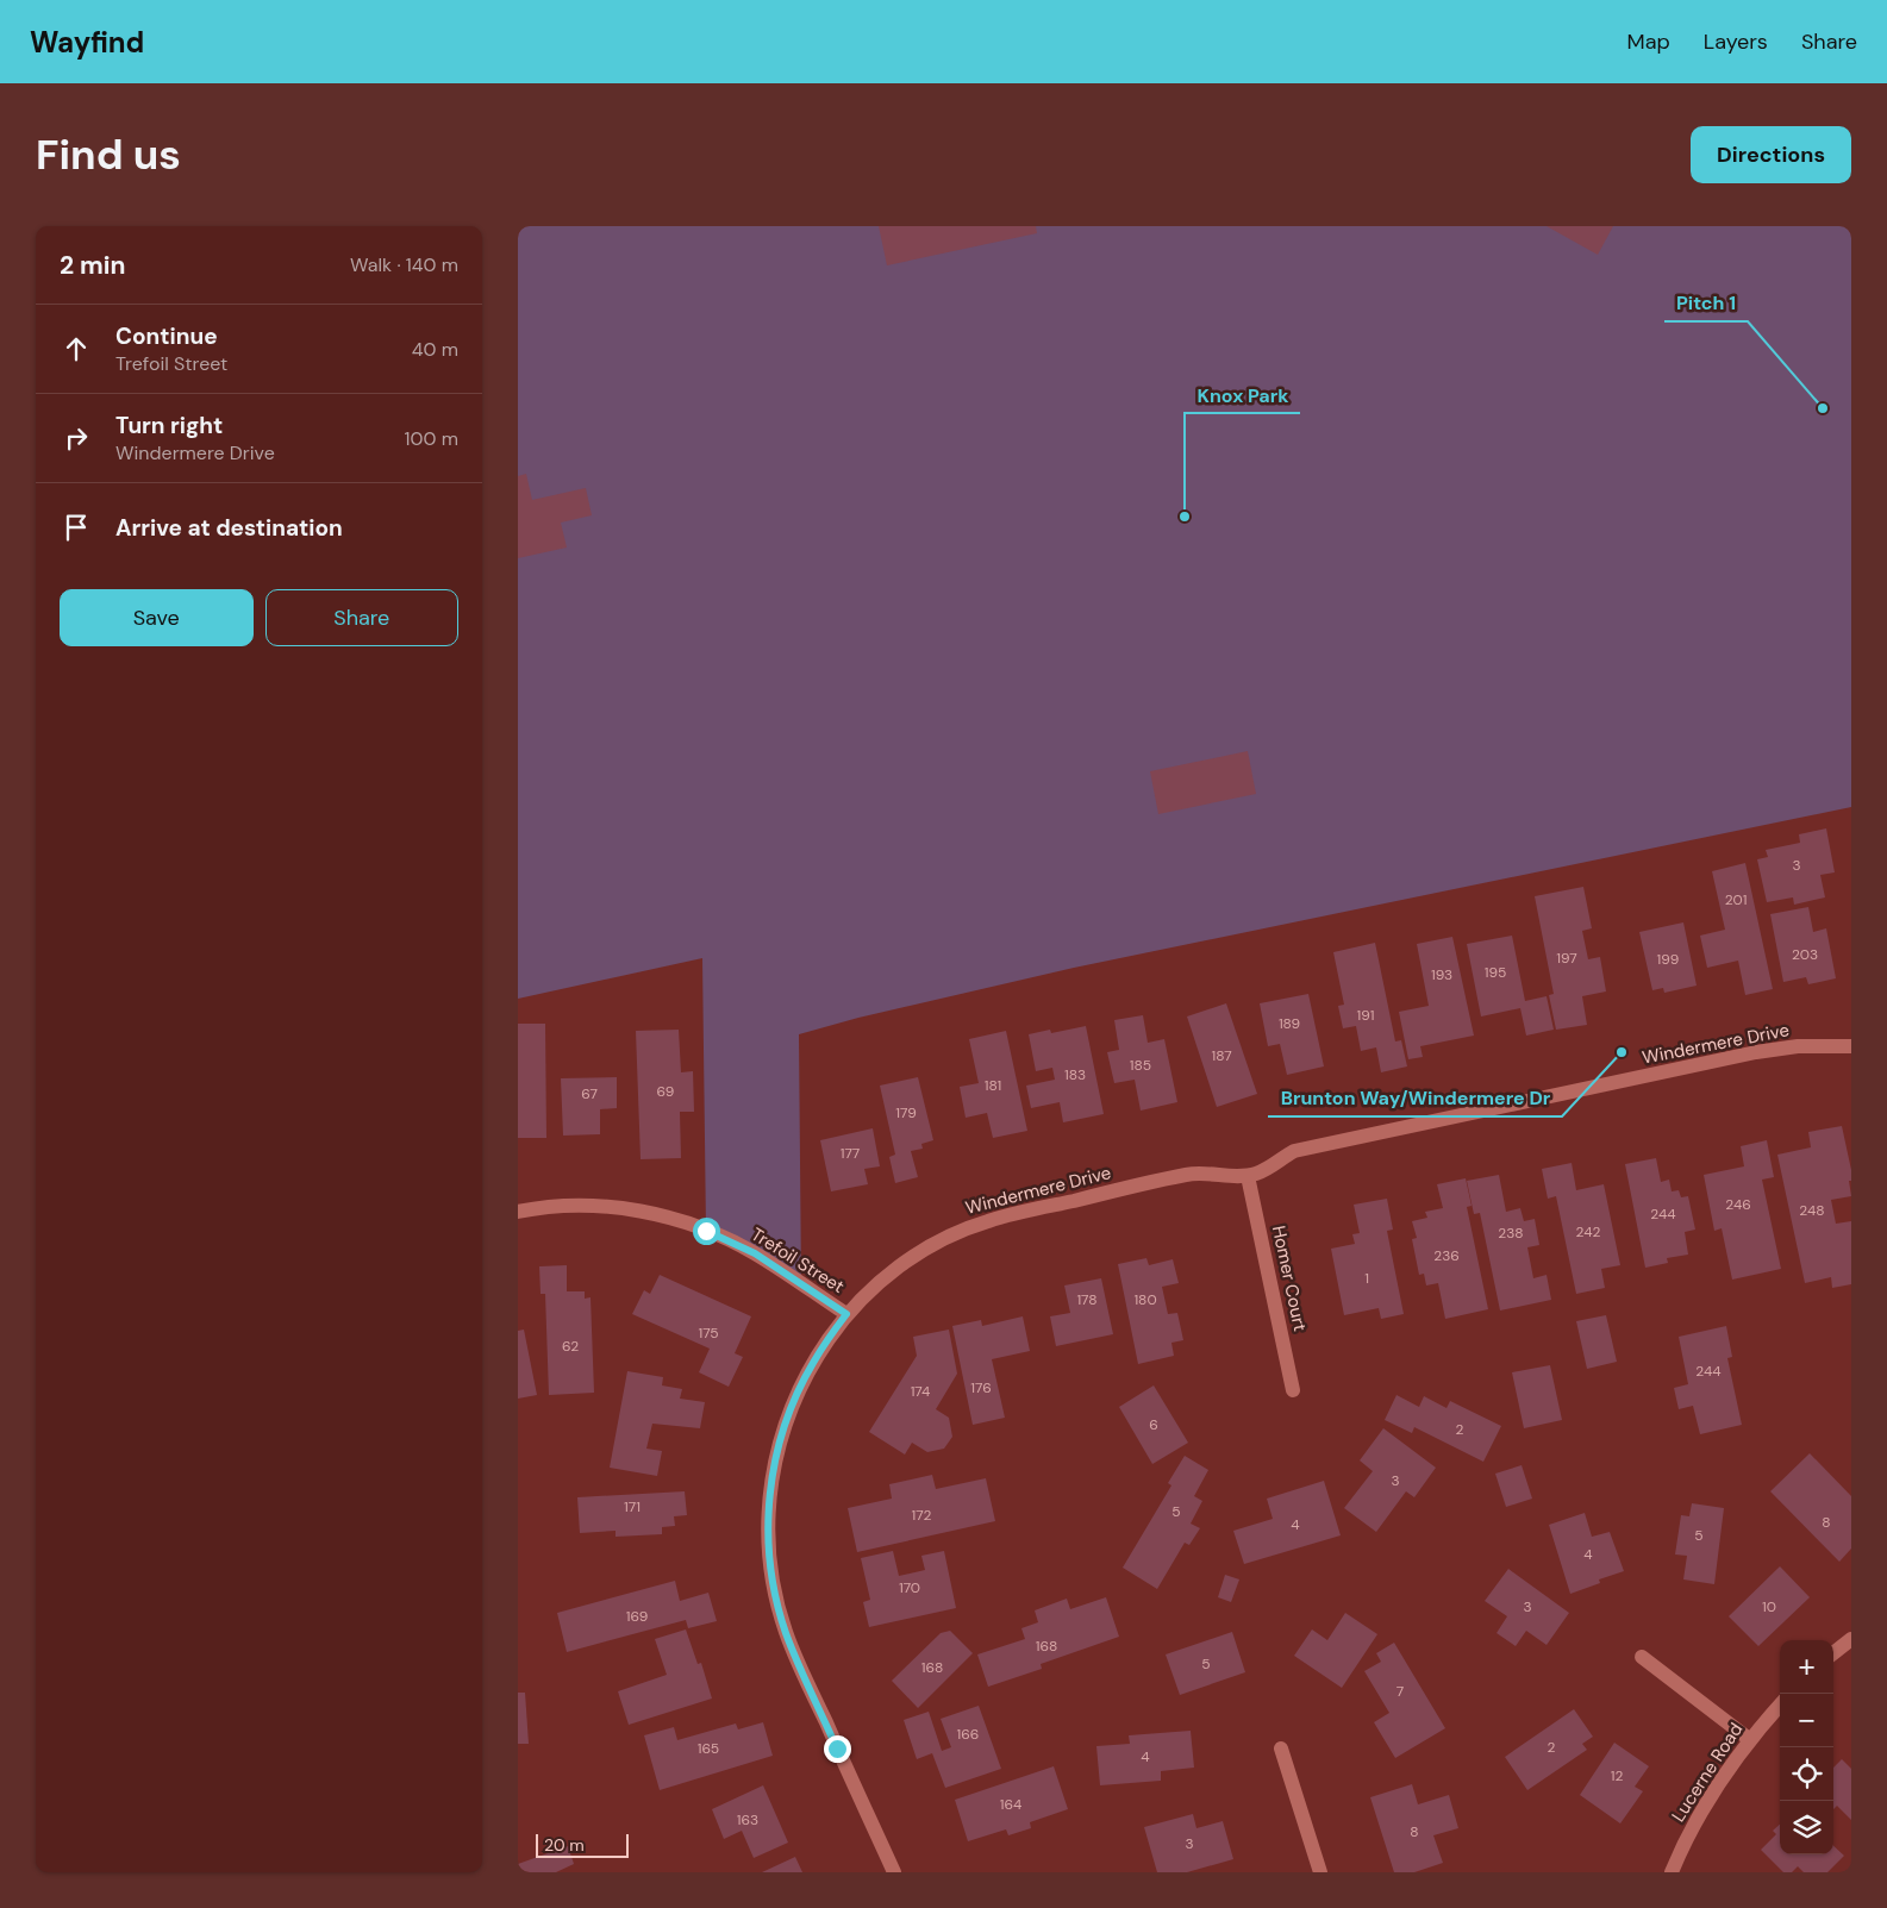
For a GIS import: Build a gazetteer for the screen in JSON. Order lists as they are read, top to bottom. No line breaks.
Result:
{"streets":{"street":["Windermere Drive","Trefoil Street","Homer Court","Lucerne Road"]},"crossings":[["Windermere Drive","Trefoil Street"],["Windermere Drive","Homer Court"]],"places":["Pitch 1","Knox Park","Brunton Way/Windermere Dr"],"house_numbers":["3","201","203","197","199","195","193","191","189","187","185","183","181","69","67","179","177","246","248","244","242","238","236","1","178","180","175","62","244","176","174","6","2","3","171","5","172","8","4","5","4","170","3","10","169","168","5","168","7","166","2","165","4","12","164","163","8","3"],"scale_bar":"20 m","page":{"header":"Wayfind","nav":["Map","Layers","Share"],"buttons":["Directions",["Save","Share"]],"title":"Find us","heading":["2 min","Walk · 140 m"],"list":[["Continue","Trefoil Street","40 m"],["Turn right","Windermere Drive","100 m"],"Arrive at destination"],"map_buttons":["+","−"],"scale":"20 m"}}
